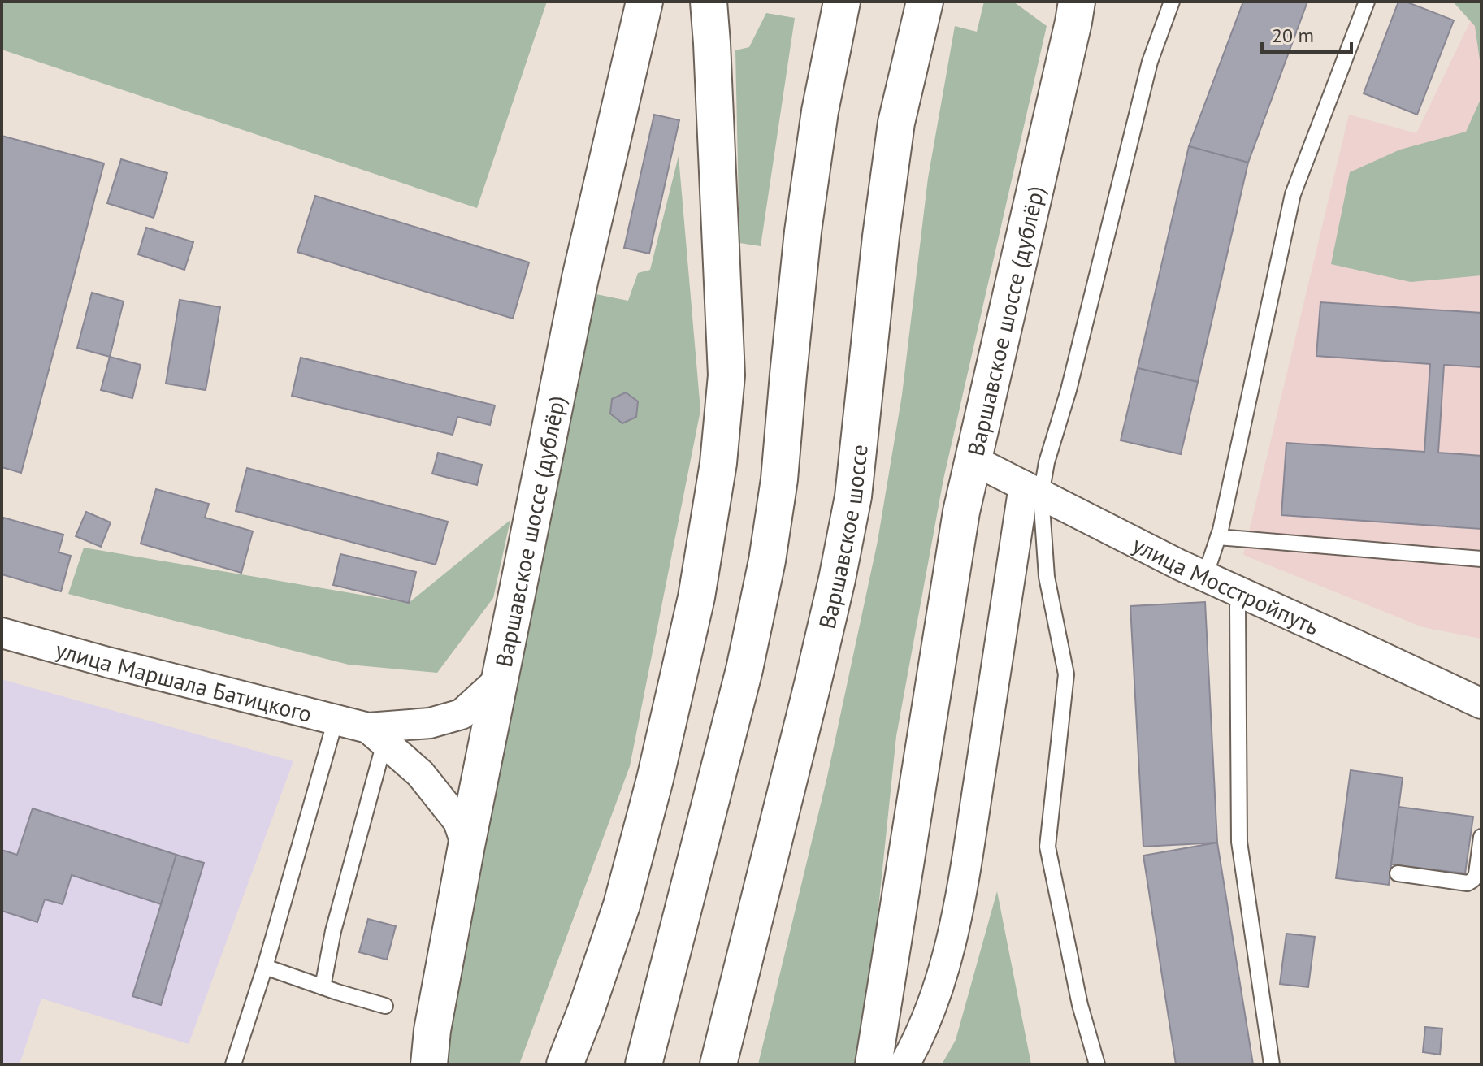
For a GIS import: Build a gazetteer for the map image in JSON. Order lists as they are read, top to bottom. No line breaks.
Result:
{"streets":{"main road":["Варшавское шоссе (дублёр)","Варшавское шоссе"],"street":["улица Мосстройпуть","улица Маршала Батицкого"]},"crossings":[["Варшавское шоссе (дублёр)","улица Мосстройпуть"],["Варшавское шоссе (дублёр)","улица Маршала Батицкого"]],"scale_bar":"20 m"}
